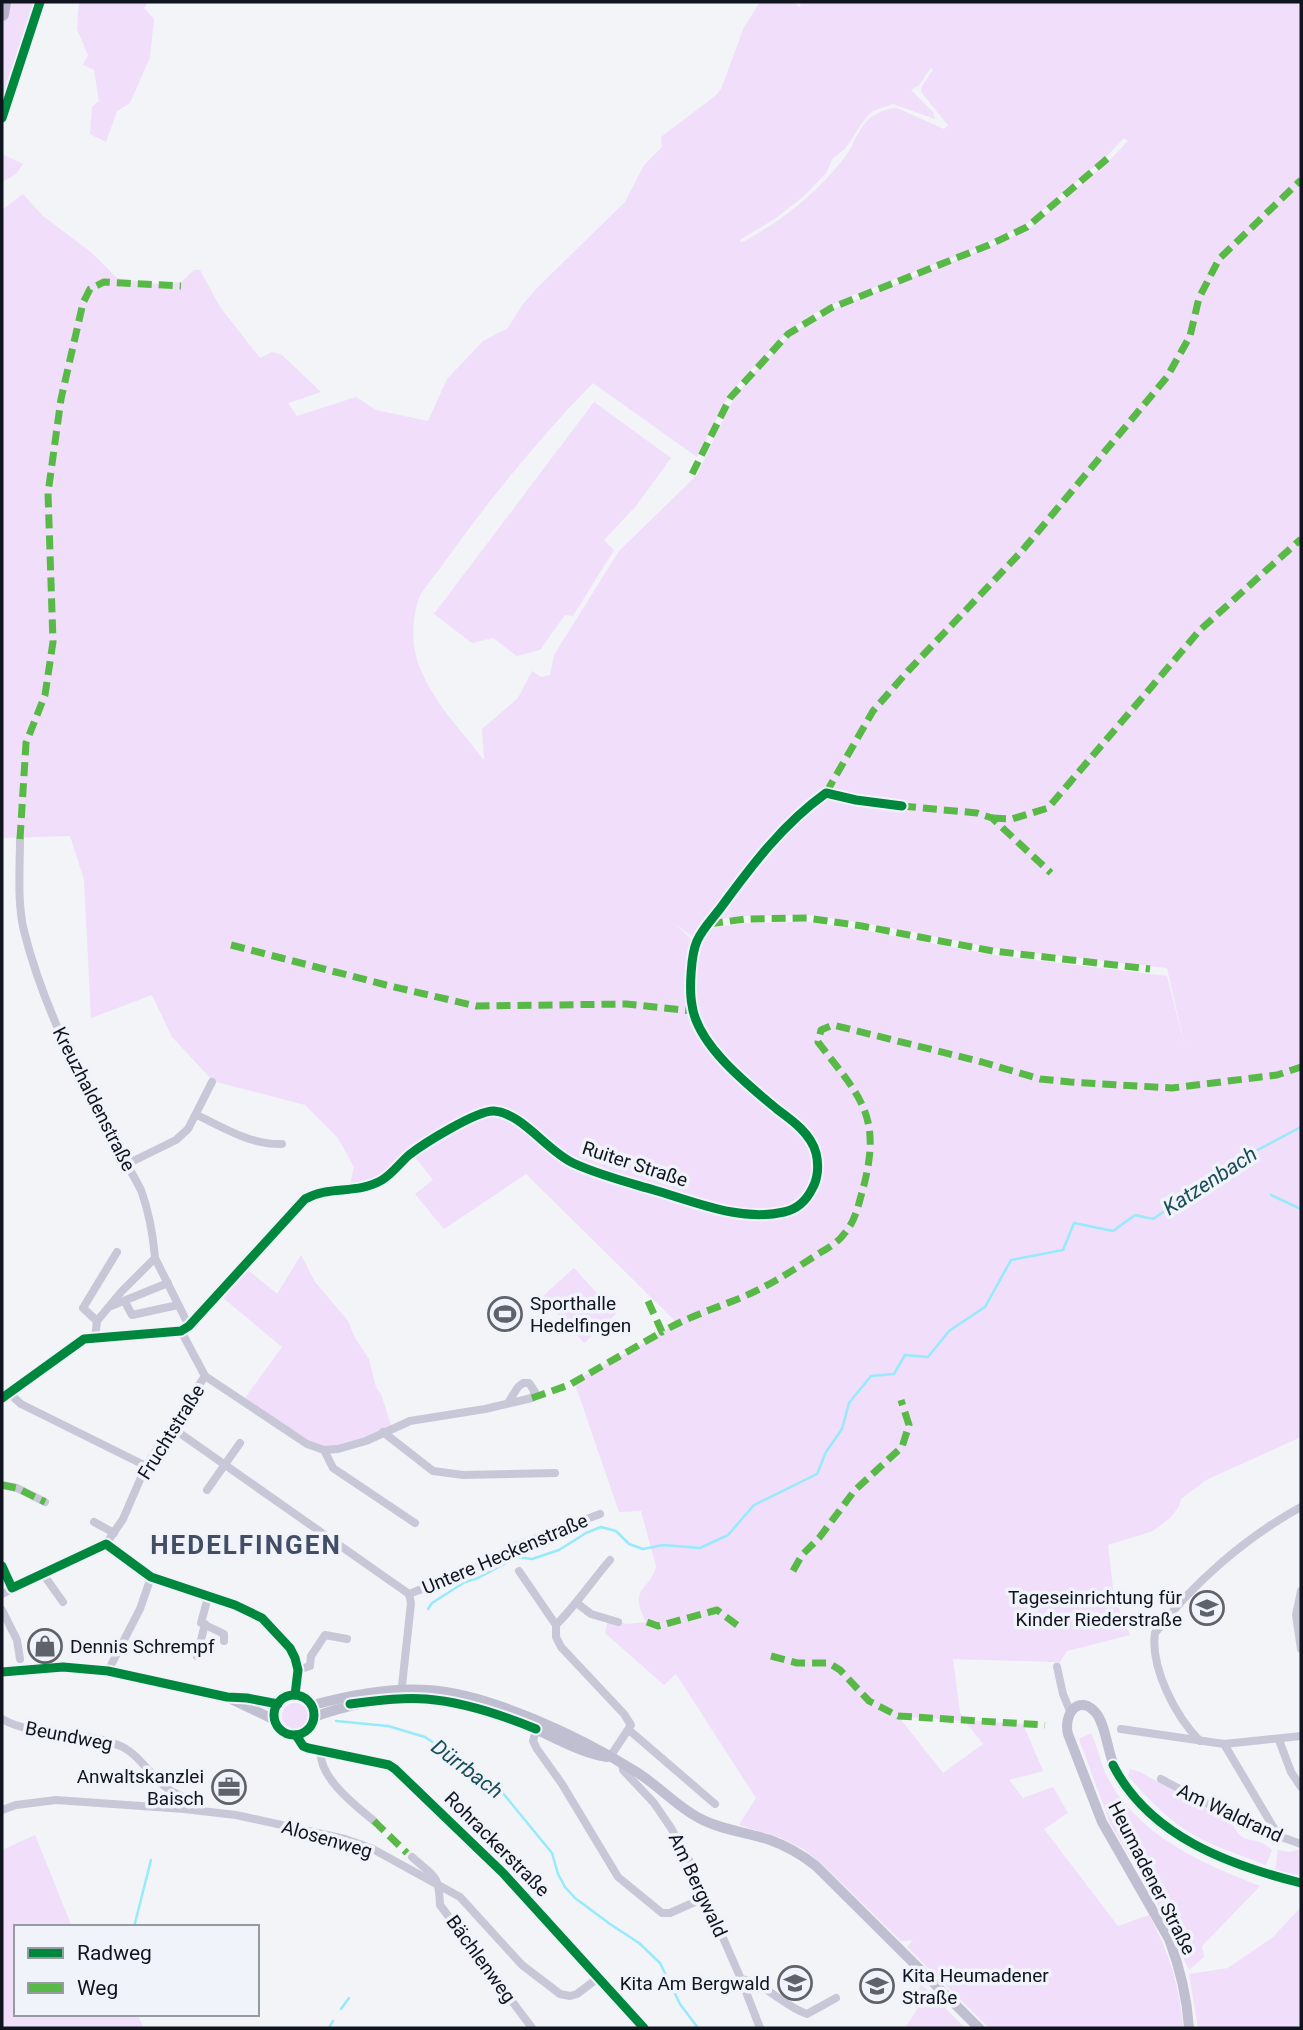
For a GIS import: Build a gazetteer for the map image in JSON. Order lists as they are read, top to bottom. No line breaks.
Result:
{"streets":{"main road":["Heumadener Straße"],"street":["Kreuzhaldenstraße","Ruiter Straße","Fruchtstraße","Untere Heckenstraße","Beundweg","Am Waldrand","Alosenweg","Rohrackerstraße","Am Bergwald","Bächlenweg"]},"crossings":[["Kreuzhaldenstraße","Fruchtstraße"],["Ruiter Straße","Fruchtstraße"],["Fruchtstraße","Untere Heckenstraße"],["Beundweg","Alosenweg"],["Alosenweg","Rohrackerstraße"],["Alosenweg","Bächlenweg"]],"districts":["HEDELFINGEN"],"water":["Katzenbach","Dürrbach"],"places":{"sports":["Sporthalle Hedelfingen"],"school or university":["Tageseinrichtung für Kinder Riederstraße","Kita Am Bergwald","Kita Heumadener Straße"],"shop":["Dennis Schrempf"],"office":["Anwaltskanzlei Baisch"]},"legend":["Radweg","Weg"]}
